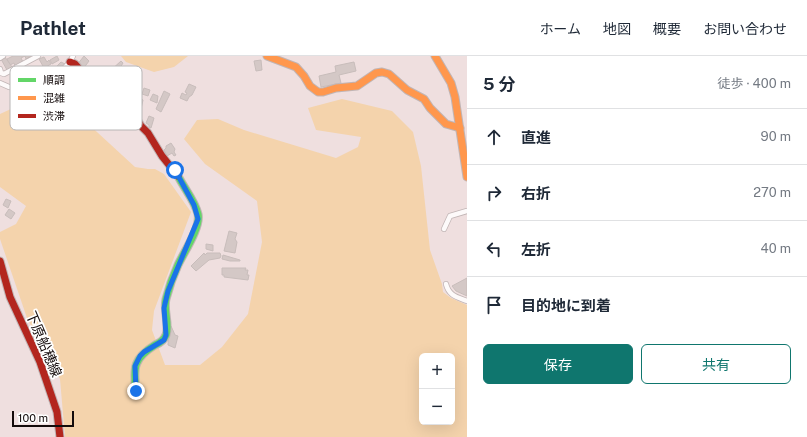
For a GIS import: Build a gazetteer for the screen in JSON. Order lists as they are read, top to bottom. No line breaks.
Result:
{"streets":{"street":["下原船穂線"]},"legend":["順調","混雑","渋滞"],"scale_bar":"100 m","page":{"header":"Pathlet","nav":["ホーム","地図","概要","お問い合わせ"],"heading":["5 分","徒歩 · 400 m"],"list":[["直進","90 m"],["右折","270 m"],["左折","40 m"],"目的地に到着"],"buttons":["保存","共有"],"map_buttons":["+","−"],"scale":"100 m"}}
